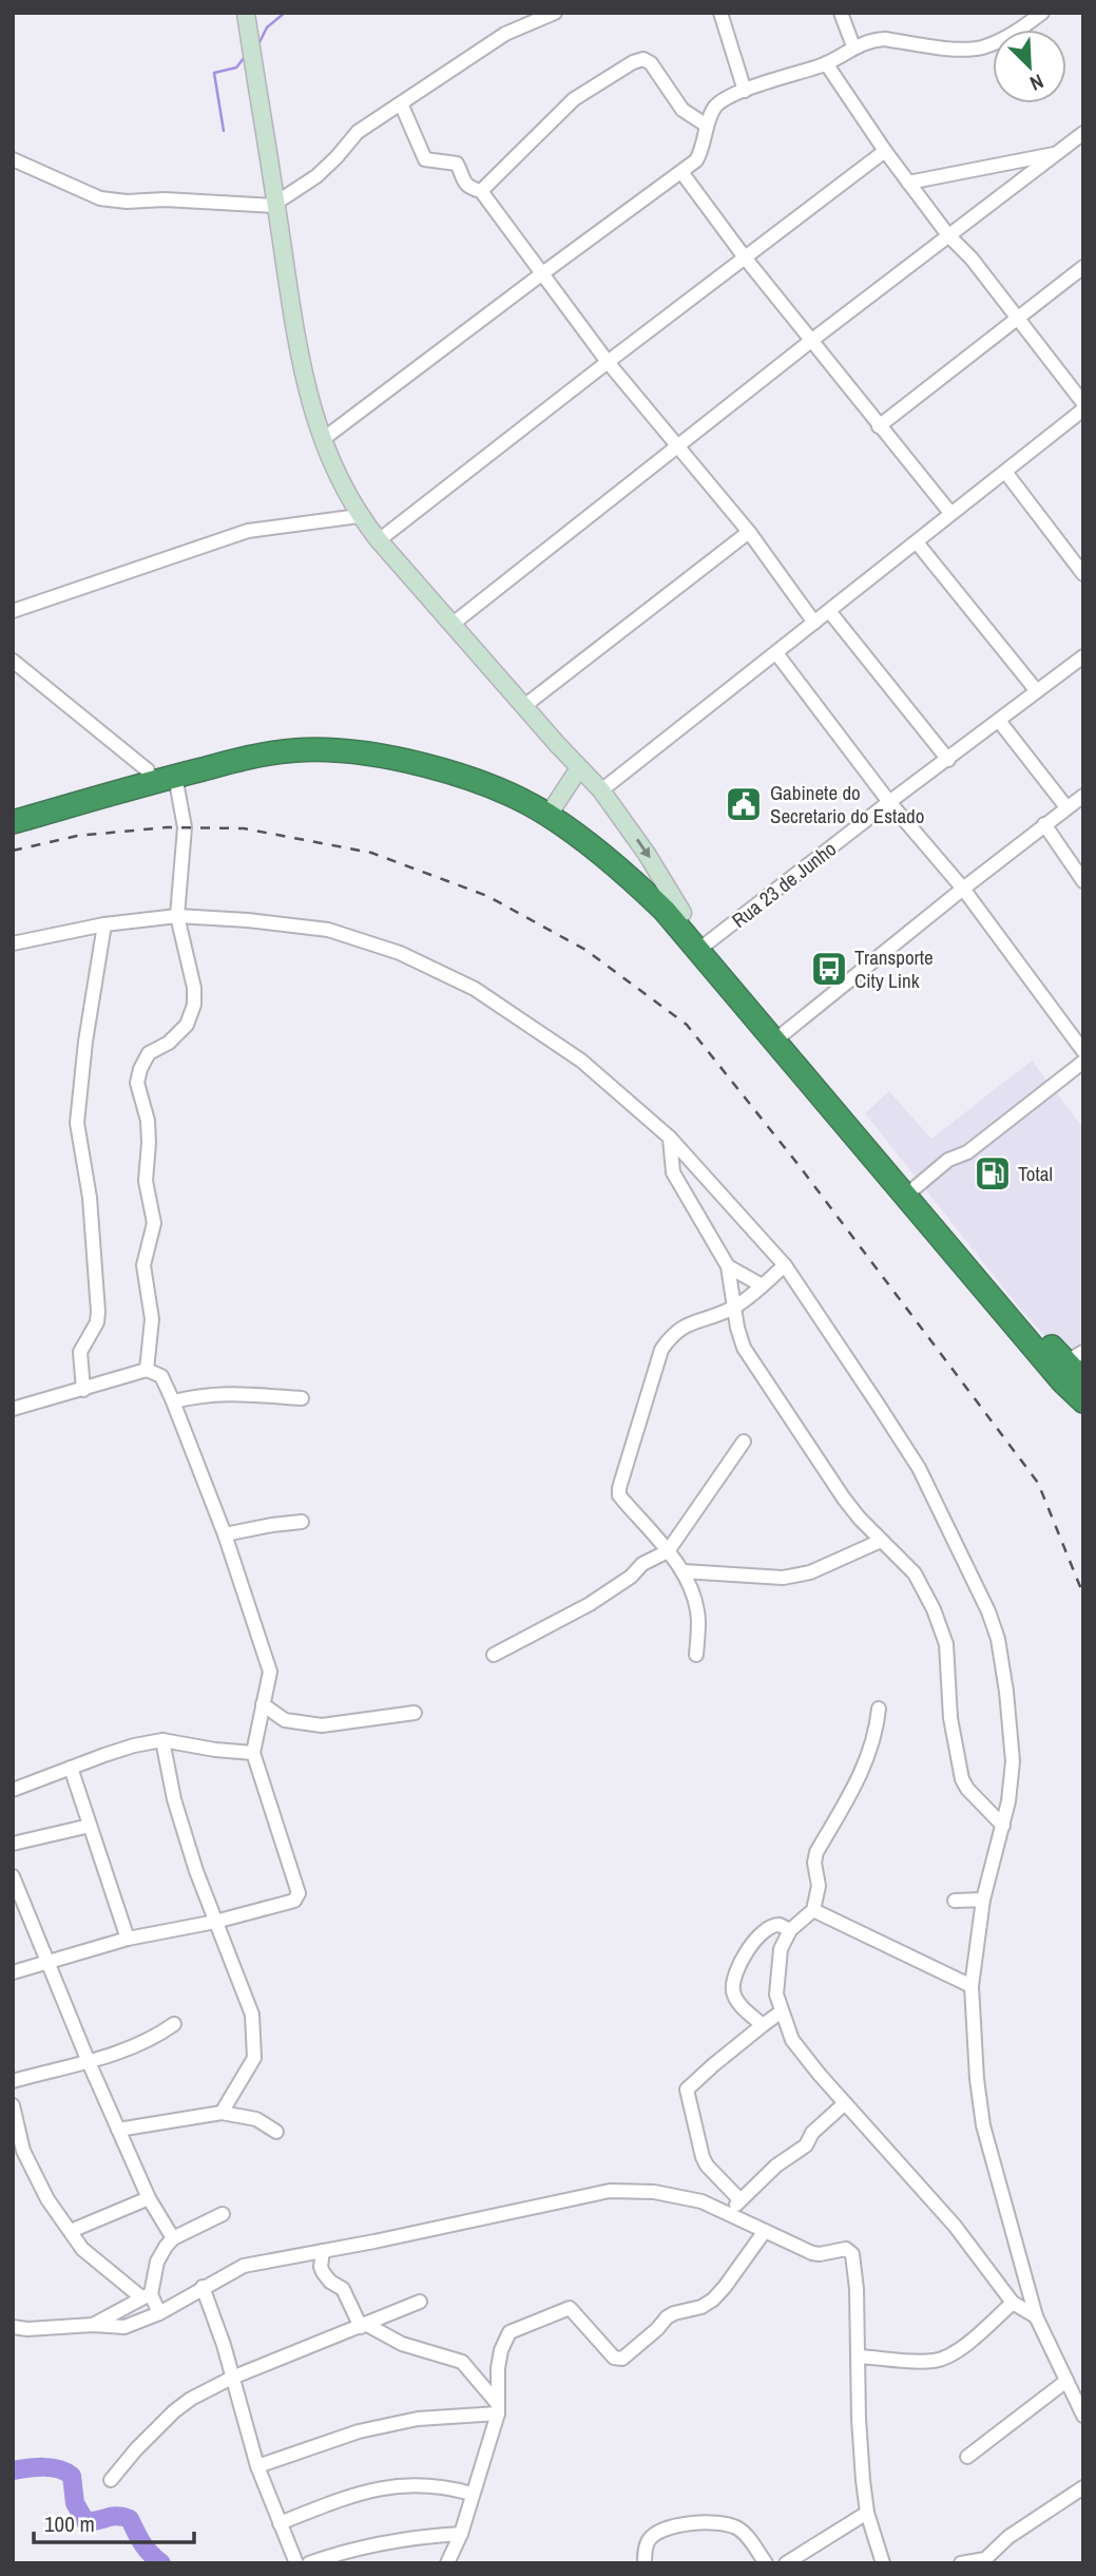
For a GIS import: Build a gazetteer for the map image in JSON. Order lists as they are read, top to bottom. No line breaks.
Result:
{"streets":{"street":["Rua 23 de Junho"]},"places":{"public building":["Gabinete do Secretario do Estado"],"bus stop":["Transporte City Link"],"fuel station":["Total"]},"scale_bar":"100 m","north":"bottom right"}
